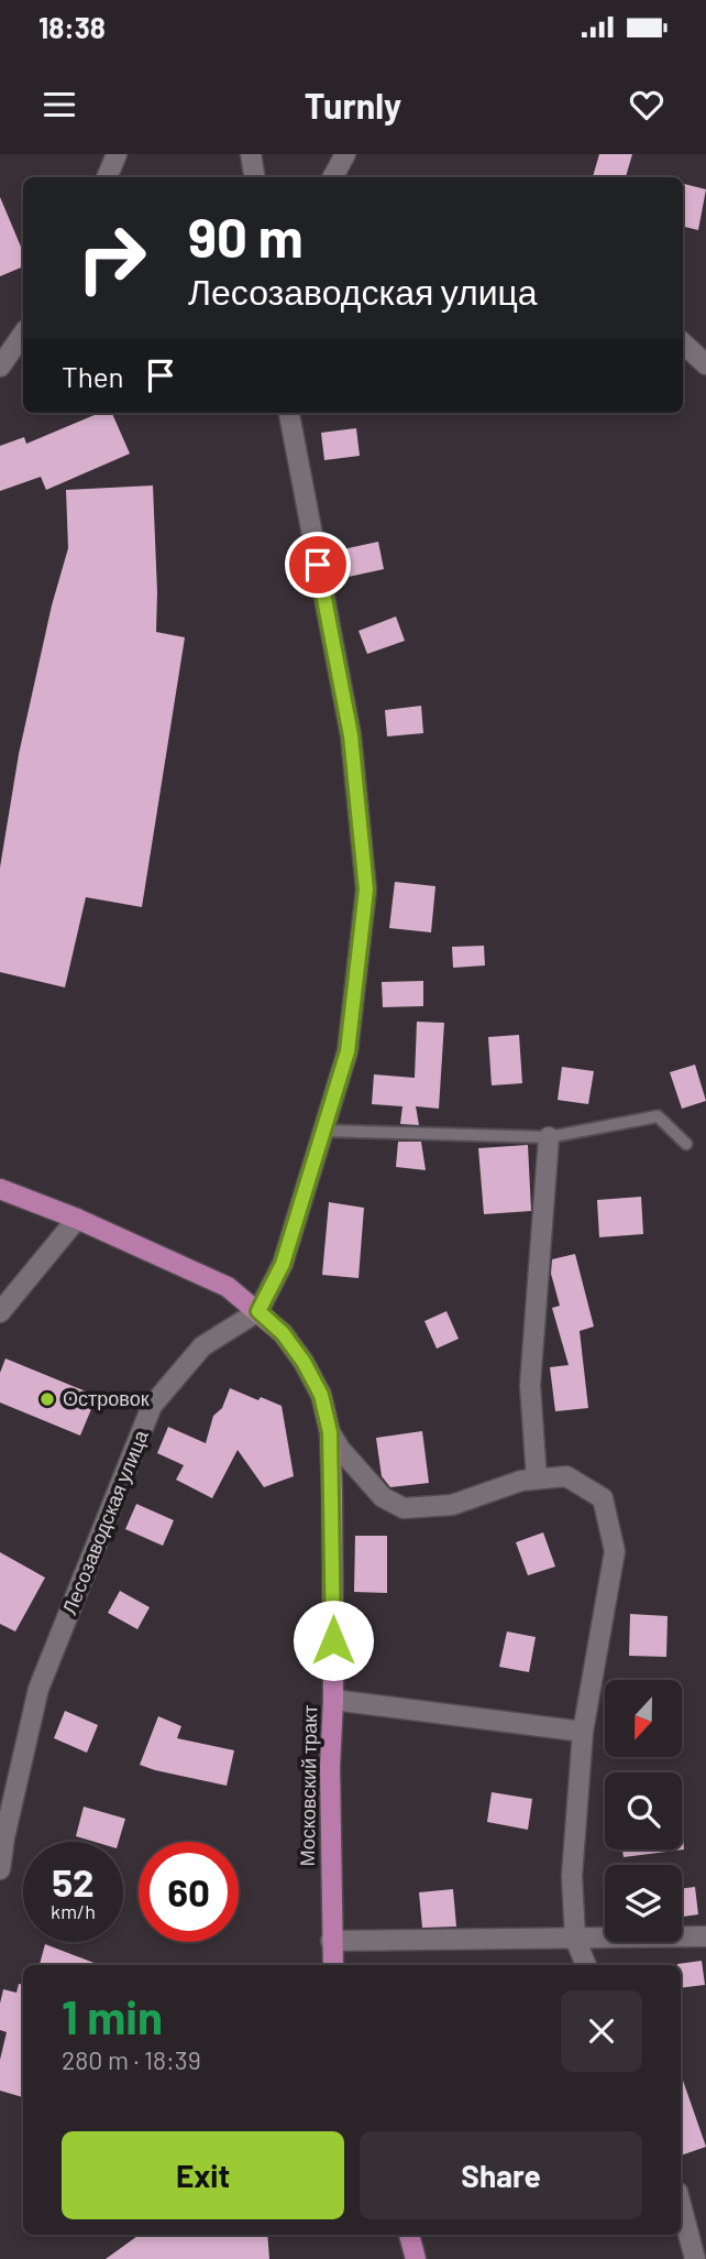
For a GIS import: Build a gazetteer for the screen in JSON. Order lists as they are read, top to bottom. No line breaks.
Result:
{"streets":{"main road":["Московский тракт"],"street":["Лесозаводская улица"]},"crossings":[["Лесозаводская улица","Московский тракт"]],"places":["Островок"],"north":"bottom","page":{"status":"18:38","header":"Turnly","turn":["90 m","Лесозаводская улица"],"then":"Then","speed":"52 km/h","limit":"60","heading":["1 min","280 m · 18:39"],"buttons":["Exit","Share"]}}
